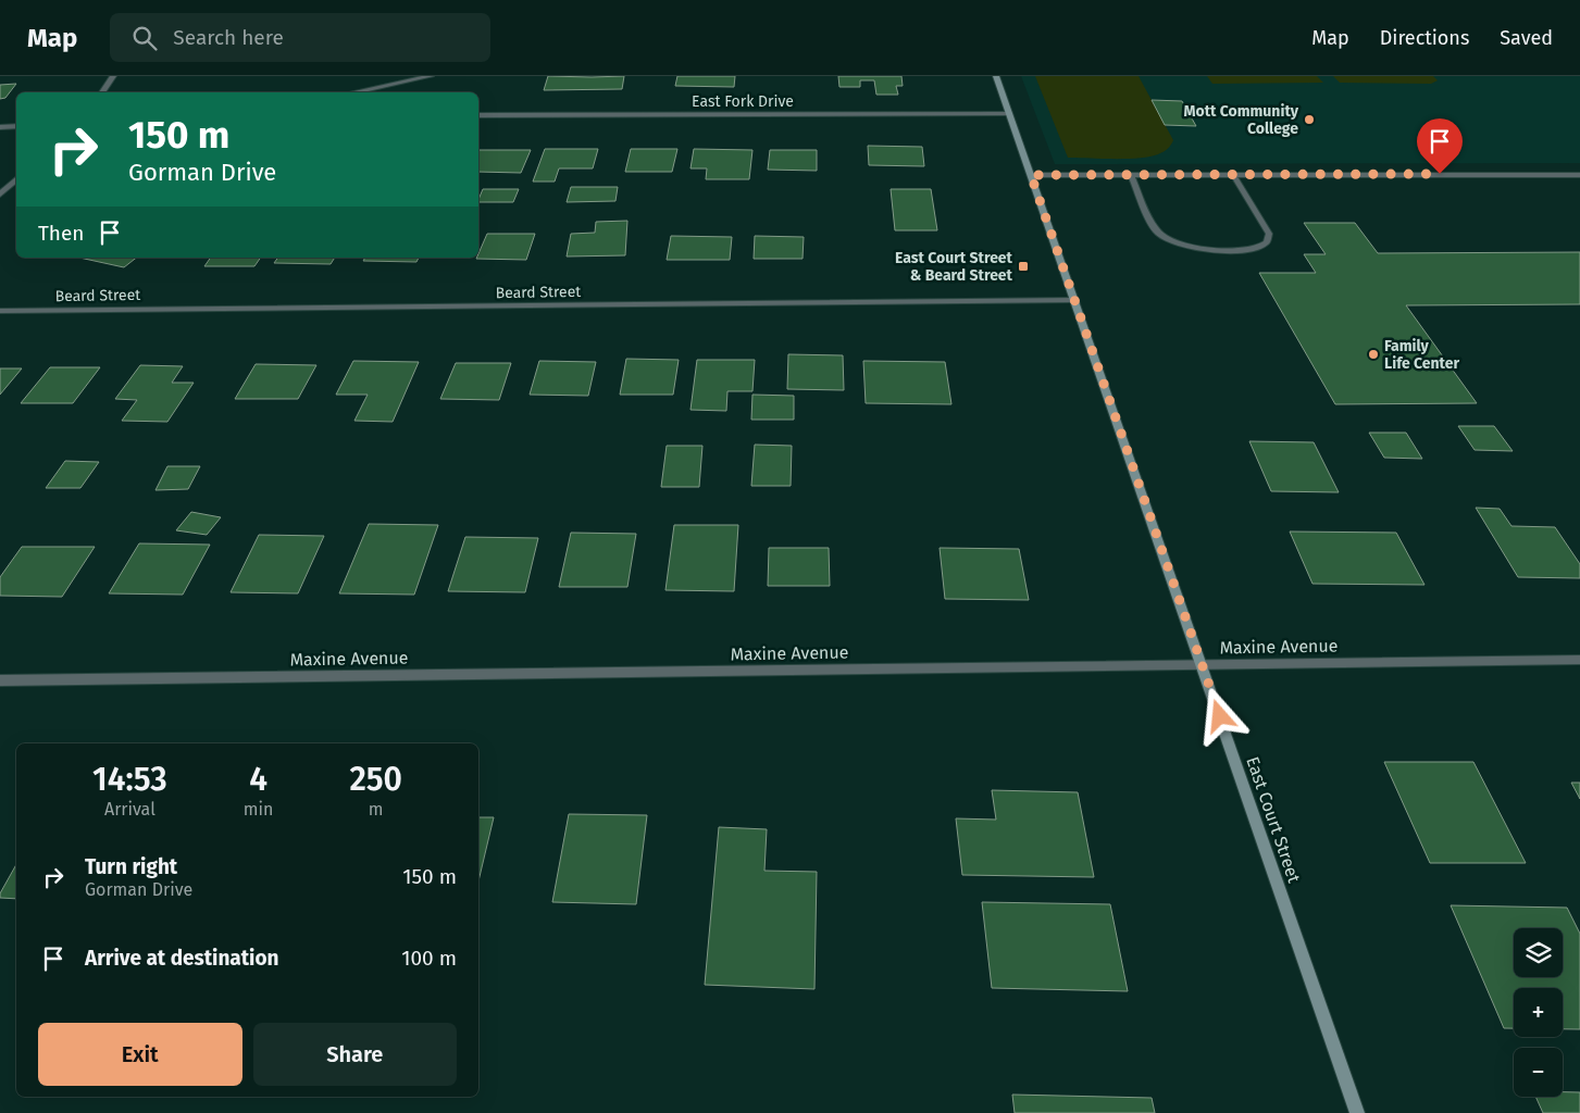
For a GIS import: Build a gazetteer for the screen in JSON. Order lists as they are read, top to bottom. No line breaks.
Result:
{"streets":{"main road":["East Court Street"],"street":["East Fork Drive","Beard Street","Maxine Avenue"]},"crossings":[["East Fork Drive","East Court Street"],["Beard Street","East Court Street"],["Maxine Avenue","East Court Street"]],"places":{"other":["Mott Community College","Family Life Center"],"transit":["East Court Street & Beard Street"]},"page":{"header":"Map","search":"Search here","nav":["Map","Directions","Saved"],"turn":["150 m","Gorman Drive"],"then":"Then","eta":["14:53","Arrival","4","min","250","m"],"list":[{"name":"Turn right","note":"Gorman Drive","value":"150 m"},{"name":"Arrive at destination","value":"100 m"}],"map_buttons":["+","−"],"buttons":["Exit","Share"]}}
